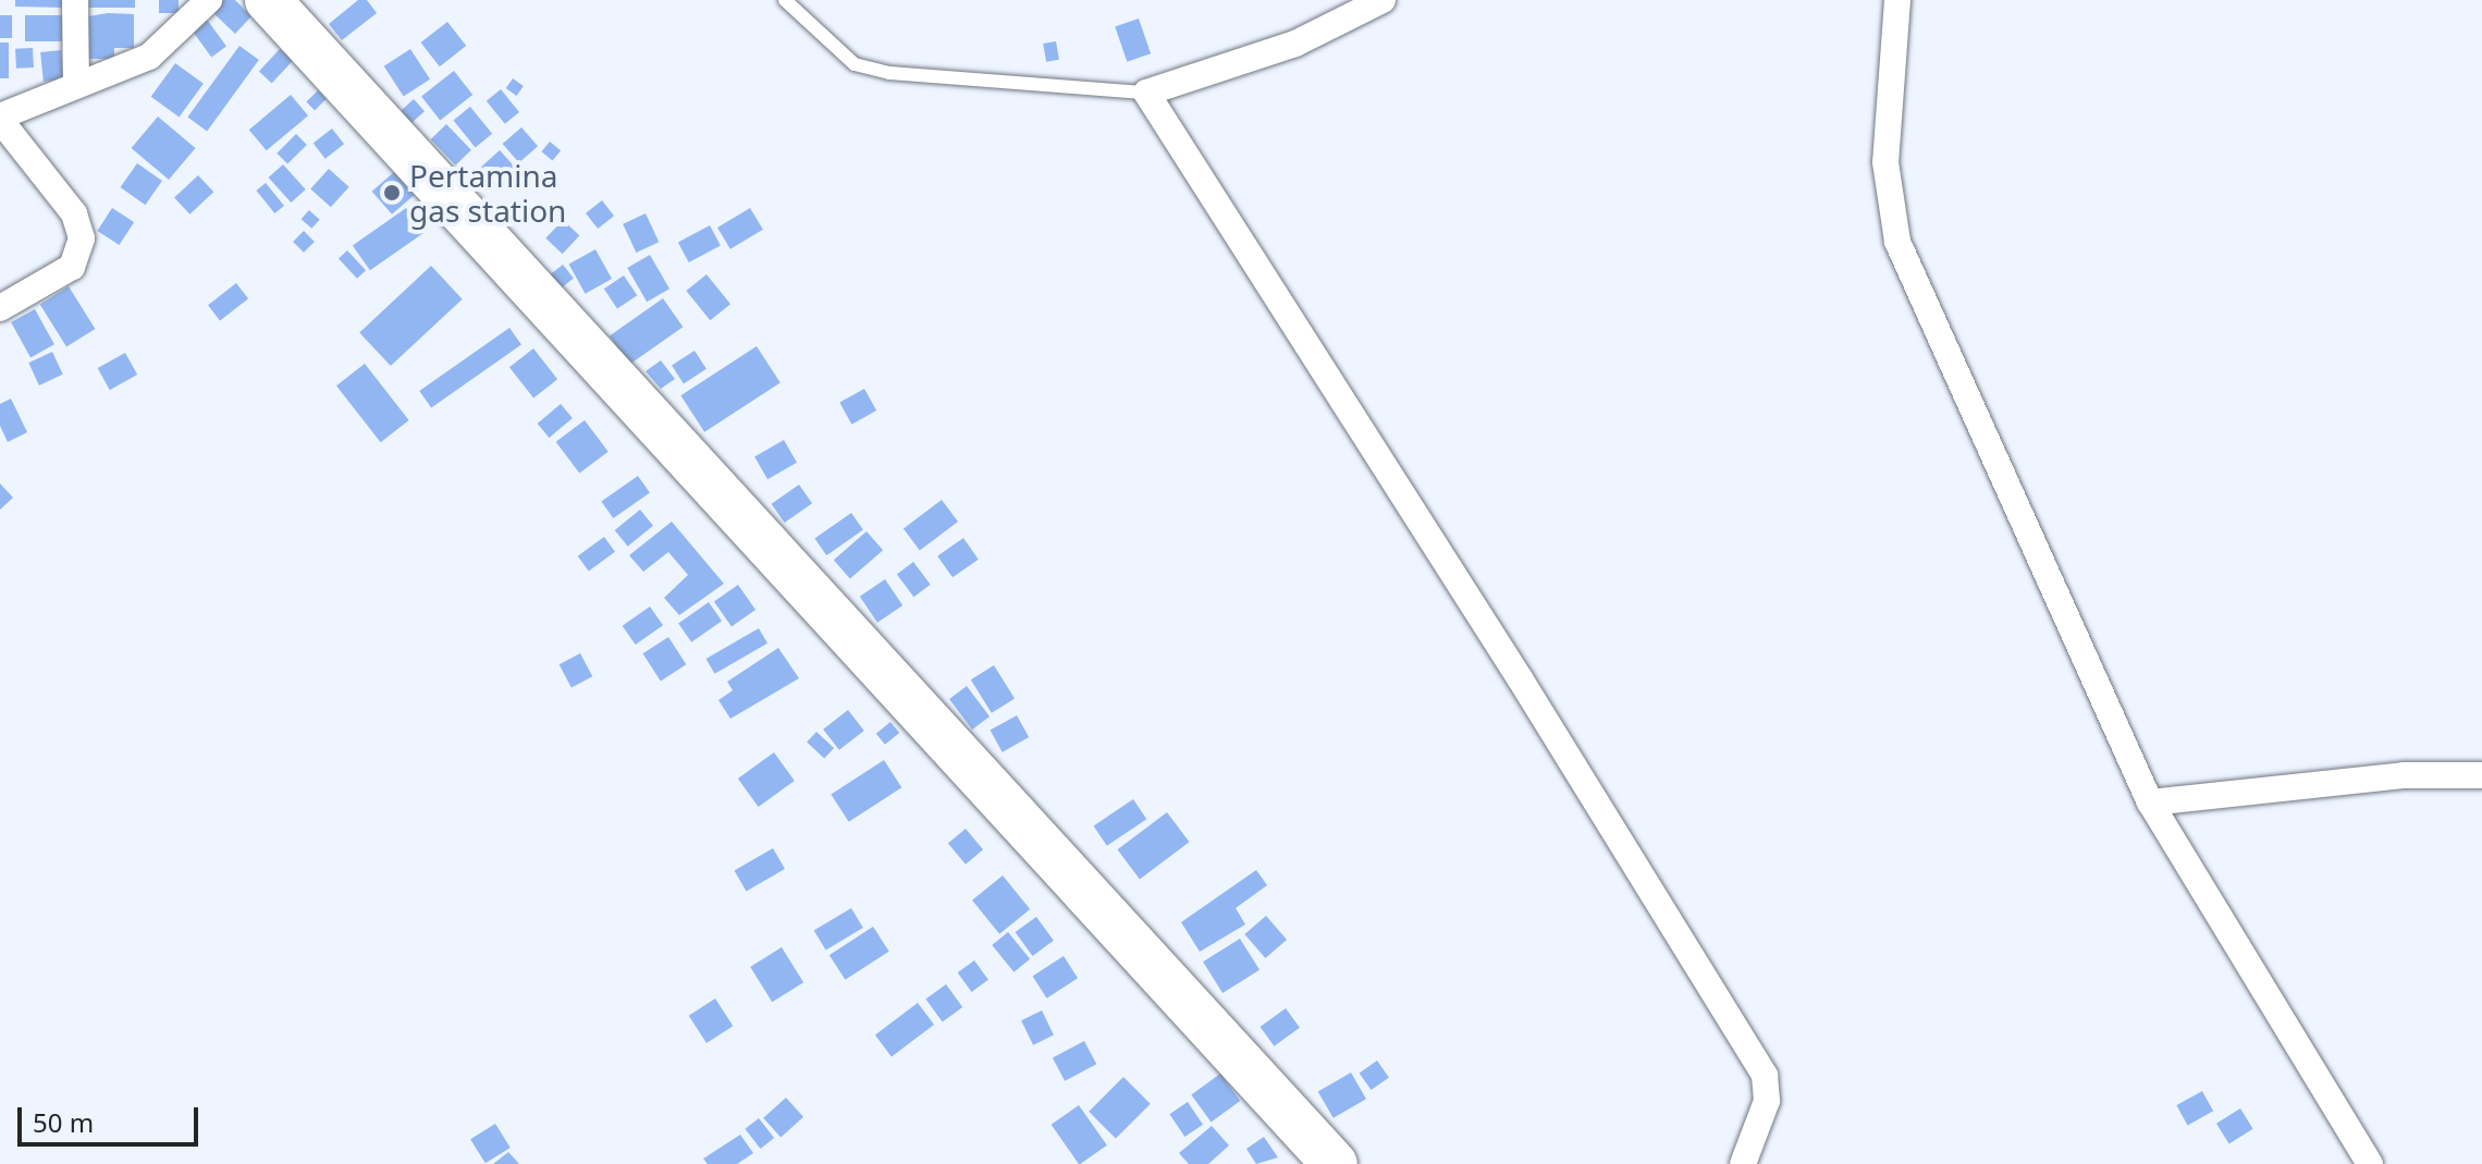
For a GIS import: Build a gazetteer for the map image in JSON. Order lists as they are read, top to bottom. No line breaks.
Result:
{"places":["Pertamina gas station"],"scale_bar":"50 m"}
